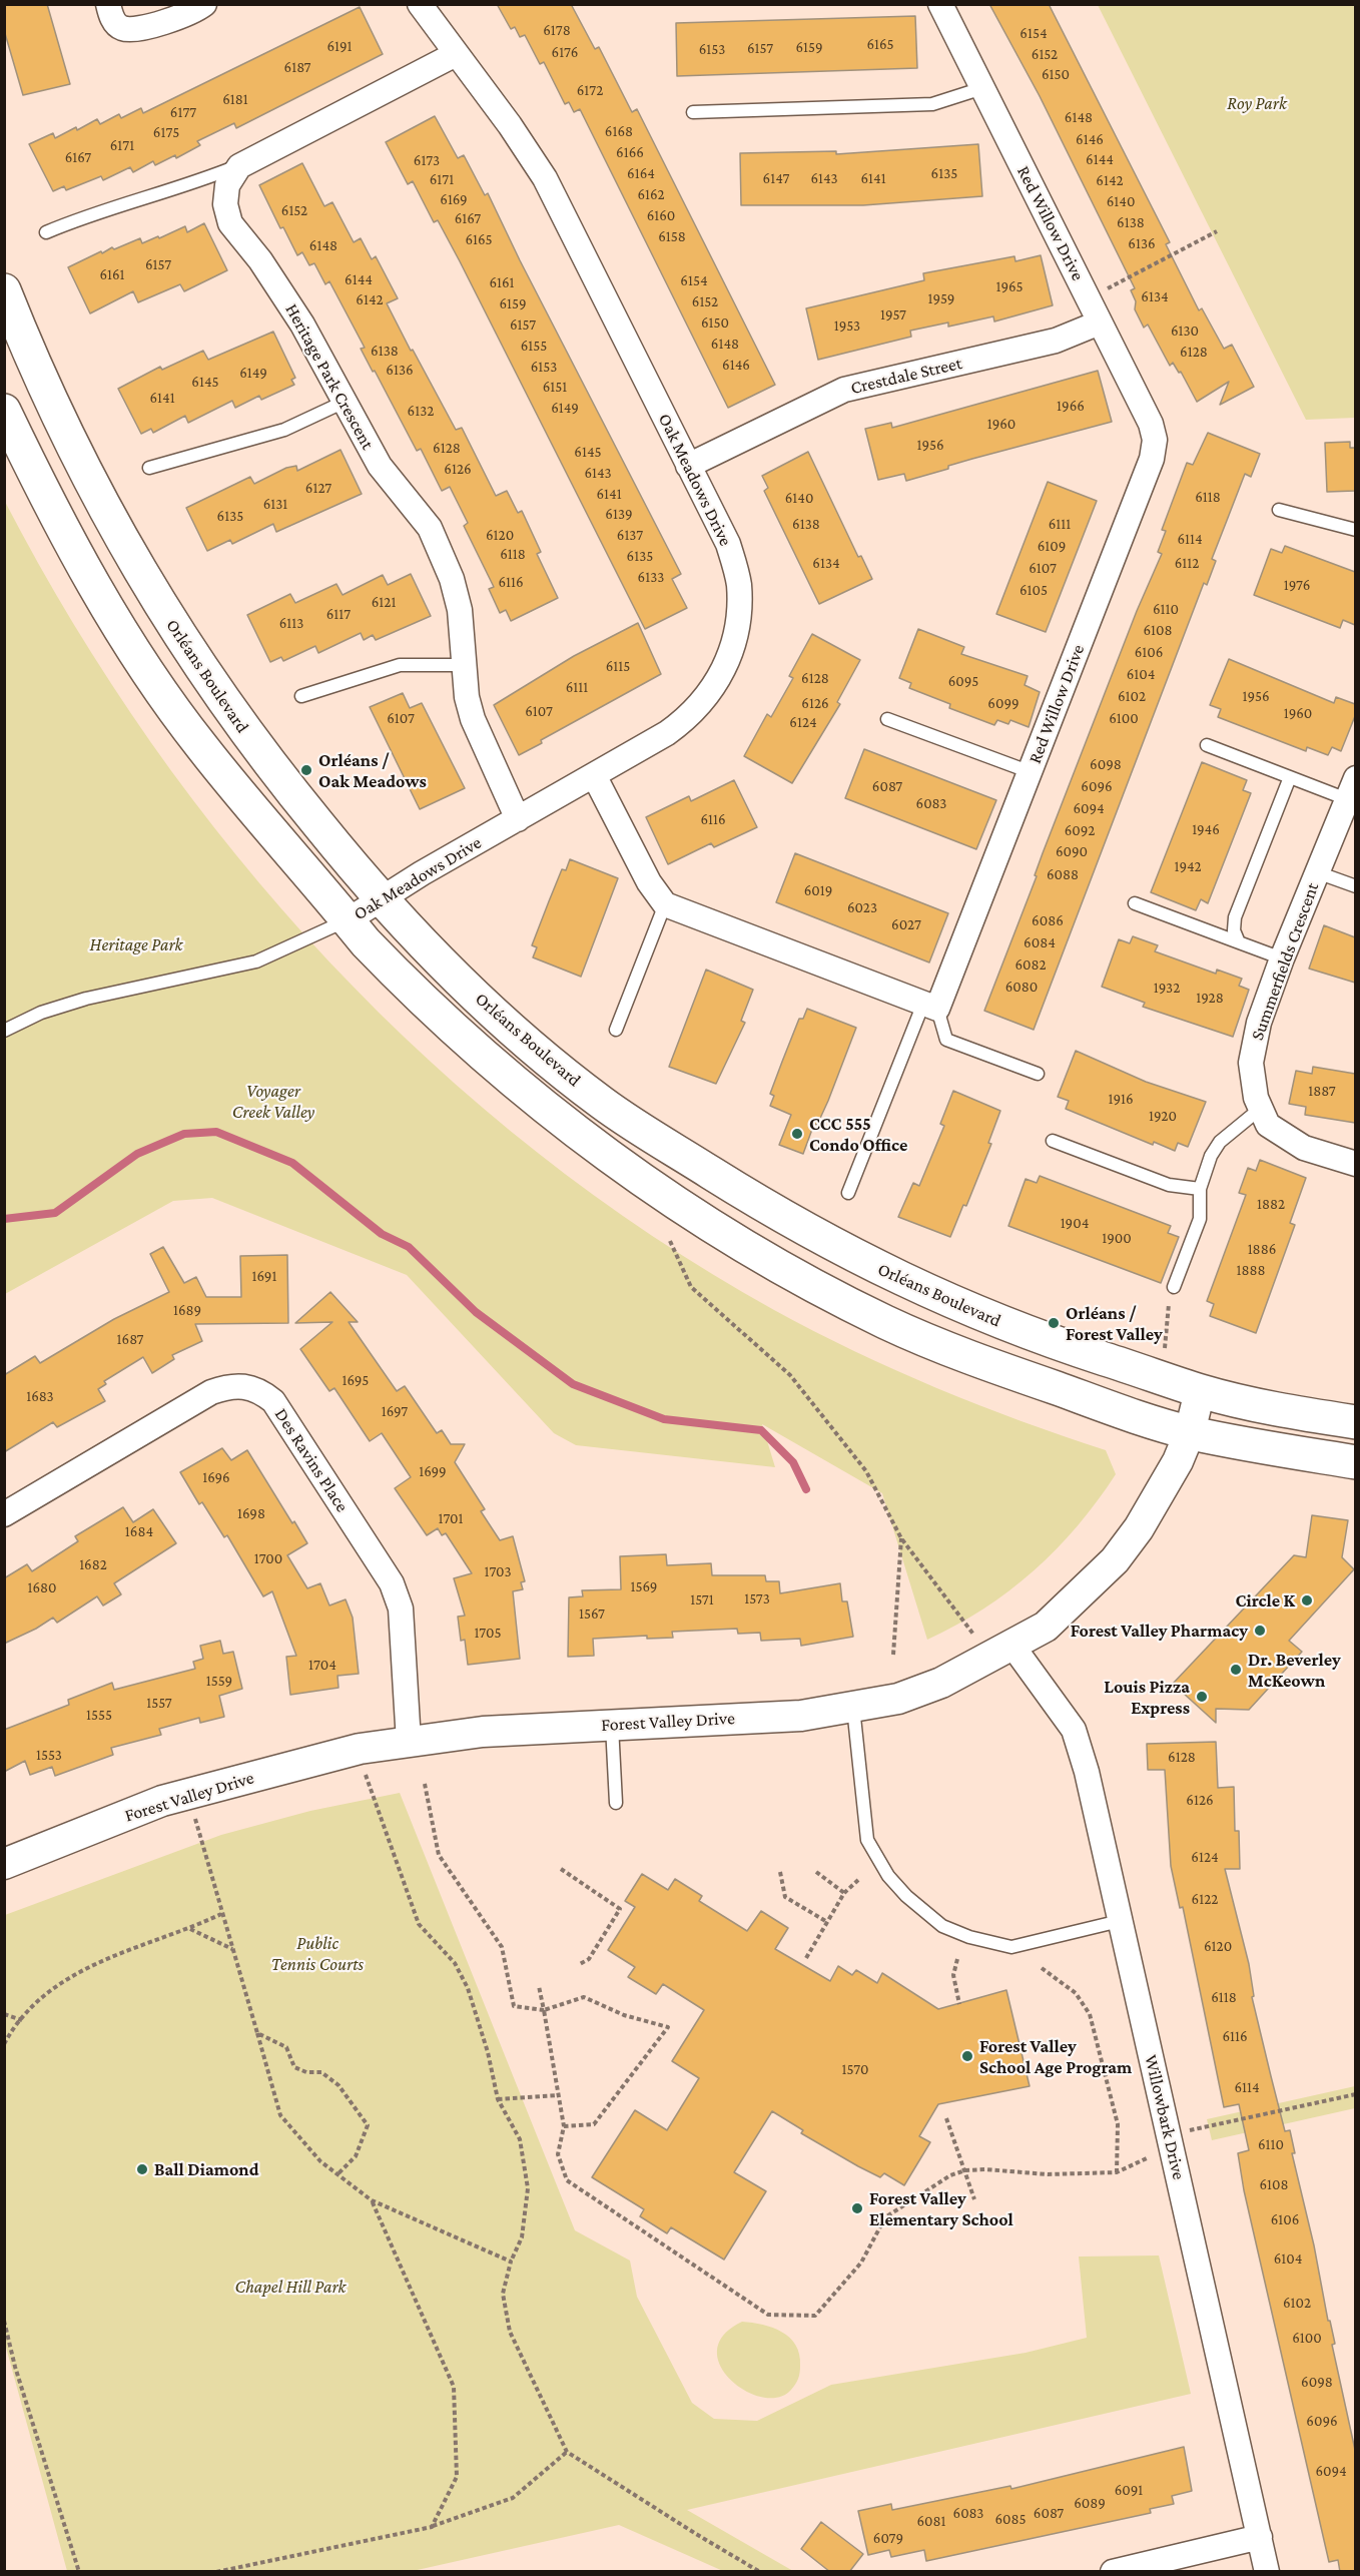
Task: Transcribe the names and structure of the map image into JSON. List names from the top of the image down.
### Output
{
  "streets": {
    "main road": ["Orléans Boulevard"],
    "street": [
      "Red Willow Drive",
      "Crestdale Street",
      "Heritage Park Crescent",
      "Oak Meadows Drive",
      "Summerfields Crescent",
      "Des Ravins Place",
      "Forest Valley Drive",
      "Willowbark Drive"
    ]
  },
  "crossings": [
    ["Red Willow Drive", "Crestdale Street"],
    ["Crestdale Street", "Oak Meadows Drive"],
    ["Heritage Park Crescent", "Oak Meadows Drive"],
    ["Oak Meadows Drive", "Orléans Boulevard"],
    ["Orléans Boulevard", "Forest Valley Drive"],
    ["Des Ravins Place", "Forest Valley Drive"],
    ["Forest Valley Drive", "Willowbark Drive"]
  ],
  "parks": [
    "Roy Park",
    "Heritage Park",
    "Voyager Creek Valley",
    "Public Tennis Courts",
    "Chapel Hill Park"
  ],
  "places": [
    "Orléans / Oak Meadows",
    "CCC 555 Condo Office",
    "Orléans / Forest Valley",
    "Circle K",
    "Forest Valley Pharmacy",
    "Dr. Beverley McKeown",
    "Louis Pizza Express",
    "Forest Valley School Age Program",
    "Ball Diamond",
    "Forest Valley Elementary School"
  ],
  "house_numbers": [
    "6178",
    "6154",
    "6165",
    "6191",
    "6159",
    "6157",
    "6153",
    "6176",
    "6152",
    "6187",
    "6150",
    "6172",
    "6181",
    "6177",
    "6148",
    "6168",
    "6175",
    "6146",
    "6171",
    "6166",
    "6167",
    "6144",
    "6173",
    "6164",
    "6135",
    "6147",
    "6143",
    "6141",
    "6171",
    "6142",
    "6162",
    "6169",
    "6140",
    "6152",
    "6160",
    "6167",
    "6138",
    "6158",
    "6165",
    "6136",
    "6148",
    "6157",
    "6161",
    "6144",
    "6154",
    "6161",
    "1965",
    "6134",
    "1959",
    "6142",
    "6152",
    "6159",
    "1957",
    "6150",
    "6157",
    "1953",
    "6130",
    "6148",
    "6155",
    "6138",
    "6128",
    "6146",
    "6153",
    "6136",
    "6149",
    "6145",
    "6151",
    "6141",
    "1966",
    "6149",
    "6132",
    "1960",
    "1956",
    "6128",
    "6145",
    "6126",
    "6143",
    "6127",
    "6141",
    "6118",
    "6140",
    "6131",
    "6139",
    "6135",
    "6138",
    "6111",
    "6120",
    "6137",
    "6114",
    "6109",
    "6118",
    "6135",
    "6134",
    "6112",
    "6107",
    "6133",
    "6116",
    "1976",
    "6105",
    "6121",
    "6110",
    "6117",
    "6113",
    "6108",
    "6106",
    "6115",
    "6104",
    "6128",
    "6095",
    "6111",
    "6102",
    "1956",
    "6126",
    "6099",
    "6107",
    "1960",
    "6107",
    "6100",
    "6124",
    "6098",
    "6087",
    "6096",
    "6083",
    "6094",
    "6116",
    "1946",
    "6092",
    "6090",
    "1942",
    "6088",
    "6019",
    "6023",
    "6086",
    "6027",
    "6084",
    "6082",
    "6080",
    "1932",
    "1928",
    "1887",
    "1916",
    "1920",
    "1882",
    "1904",
    "1900",
    "1886",
    "1888",
    "1691",
    "1689",
    "1687",
    "1695",
    "1683",
    "1697",
    "1699",
    "1696",
    "1698",
    "1701",
    "1684",
    "1700",
    "1682",
    "1703",
    "1569",
    "1680",
    "1573",
    "1571",
    "1567",
    "1705",
    "1704",
    "1559",
    "1557",
    "1555",
    "1553",
    "6128",
    "6126",
    "6124",
    "6122",
    "6120",
    "6118",
    "6116",
    "1570",
    "6114",
    "6110",
    "6108",
    "6106",
    "6104",
    "6102",
    "6100",
    "6098",
    "6096",
    "6094",
    "6091",
    "6089",
    "6083",
    "6087",
    "6085",
    "6081",
    "6079"
  ]
}
